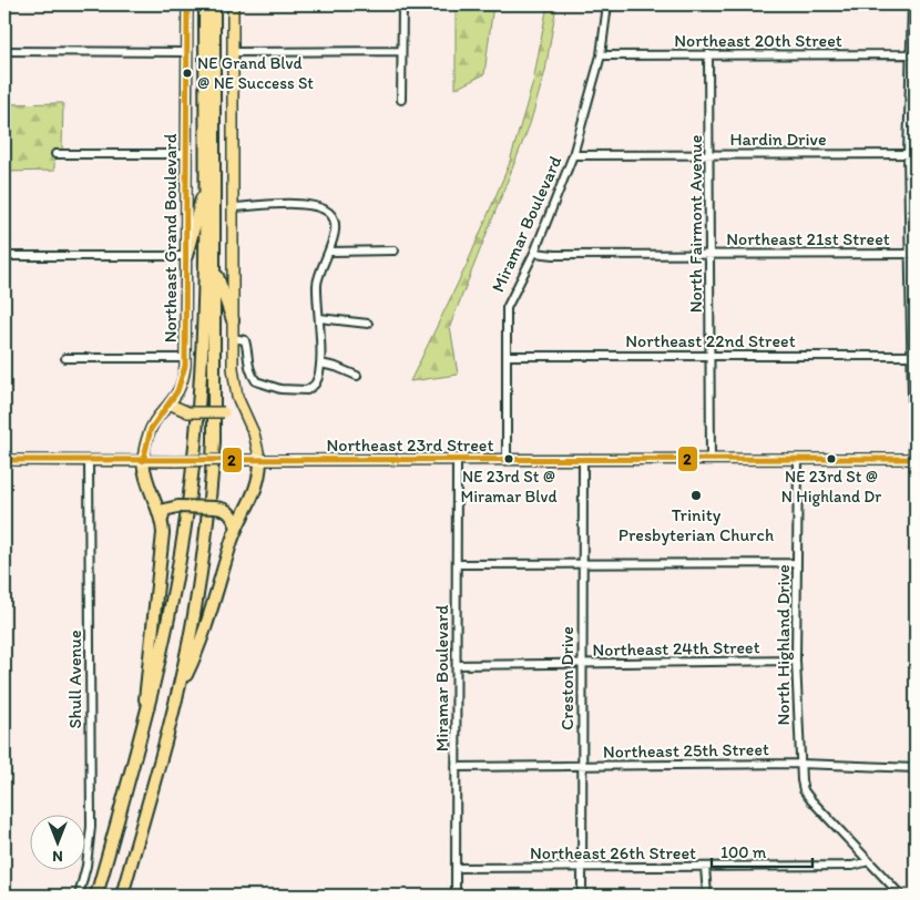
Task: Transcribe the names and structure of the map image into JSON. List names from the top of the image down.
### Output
{
  "streets": {
    "main road": ["Northeast Grand Boulevard", "Northeast 23rd Street"],
    "street": [
      "Northeast 20th Street",
      "Hardin Drive",
      "Miramar Boulevard",
      "North Fairmont Avenue",
      "Northeast 21st Street",
      "Northeast 22nd Street",
      "North Highland Drive",
      "Northeast 24th Street",
      "Creston Drive",
      "Shull Avenue",
      "Northeast 25th Street",
      "Northeast 26th Street"
    ]
  },
  "crossings": [
    ["Northeast 20th Street", "Miramar Boulevard"],
    ["Northeast 20th Street", "North Fairmont Avenue"],
    ["Hardin Drive", "Miramar Boulevard"],
    ["Hardin Drive", "North Fairmont Avenue"],
    ["Miramar Boulevard", "Northeast 21st Street"],
    ["Miramar Boulevard", "Northeast 22nd Street"],
    ["Miramar Boulevard", "Northeast 23rd Street"],
    ["Miramar Boulevard", "Northeast 24th Street"],
    ["Miramar Boulevard", "Northeast 25th Street"],
    ["Miramar Boulevard", "Northeast 26th Street"],
    ["North Fairmont Avenue", "Northeast 21st Street"],
    ["North Fairmont Avenue", "Northeast 22nd Street"],
    ["North Fairmont Avenue", "Northeast 23rd Street"],
    ["Northeast Grand Boulevard", "Northeast 23rd Street"],
    ["Northeast 23rd Street", "North Highland Drive"],
    ["Northeast 23rd Street", "Creston Drive"],
    ["Northeast 23rd Street", "Shull Avenue"],
    ["North Highland Drive", "Northeast 24th Street"],
    ["North Highland Drive", "Northeast 25th Street"],
    ["North Highland Drive", "Northeast 26th Street"],
    ["Northeast 24th Street", "Creston Drive"],
    ["Creston Drive", "Northeast 25th Street"],
    ["Creston Drive", "Northeast 26th Street"]
  ],
  "places": [
    "NE Grand Blvd @ NE Success St",
    "NE 23rd St @ Miramar Blvd",
    "NE 23rd St @ N Highland Dr",
    "Trinity Presbyterian Church"
  ],
  "lines": ["transit line 2"],
  "scale_bar": "100 m",
  "north": "bottom"
}
